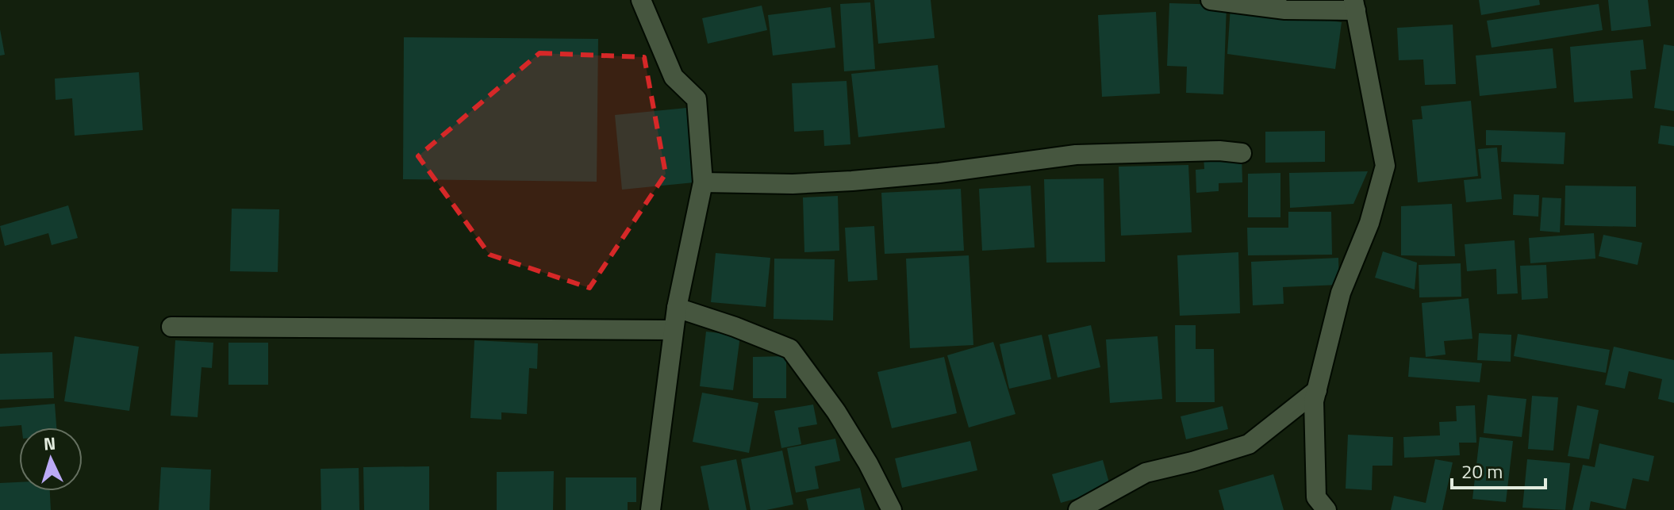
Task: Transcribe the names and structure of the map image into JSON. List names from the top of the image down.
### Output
{
  "scale_bar": "20 m",
  "north": "top"
}
